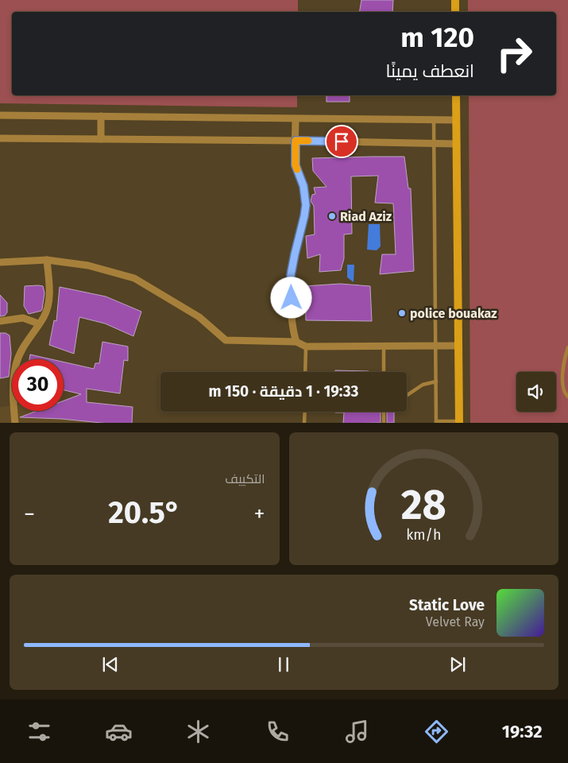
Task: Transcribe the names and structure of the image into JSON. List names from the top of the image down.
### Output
{
  "places": ["Riad Aziz", "police bouakaz"],
  "page": {
    "turn": ["120 m", "انعطف يمينًا"],
    "limit": "30",
    "trip": "19:33 · 1 دقيقة · 150 m",
    "tile": "التكييف",
    "heat": ["−", "20.5°", "+"],
    "song": ["Static Love", "Velvet Ray"],
    "tabs": "19:32",
    "gauge": ["28", "km/h"]
  }
}
